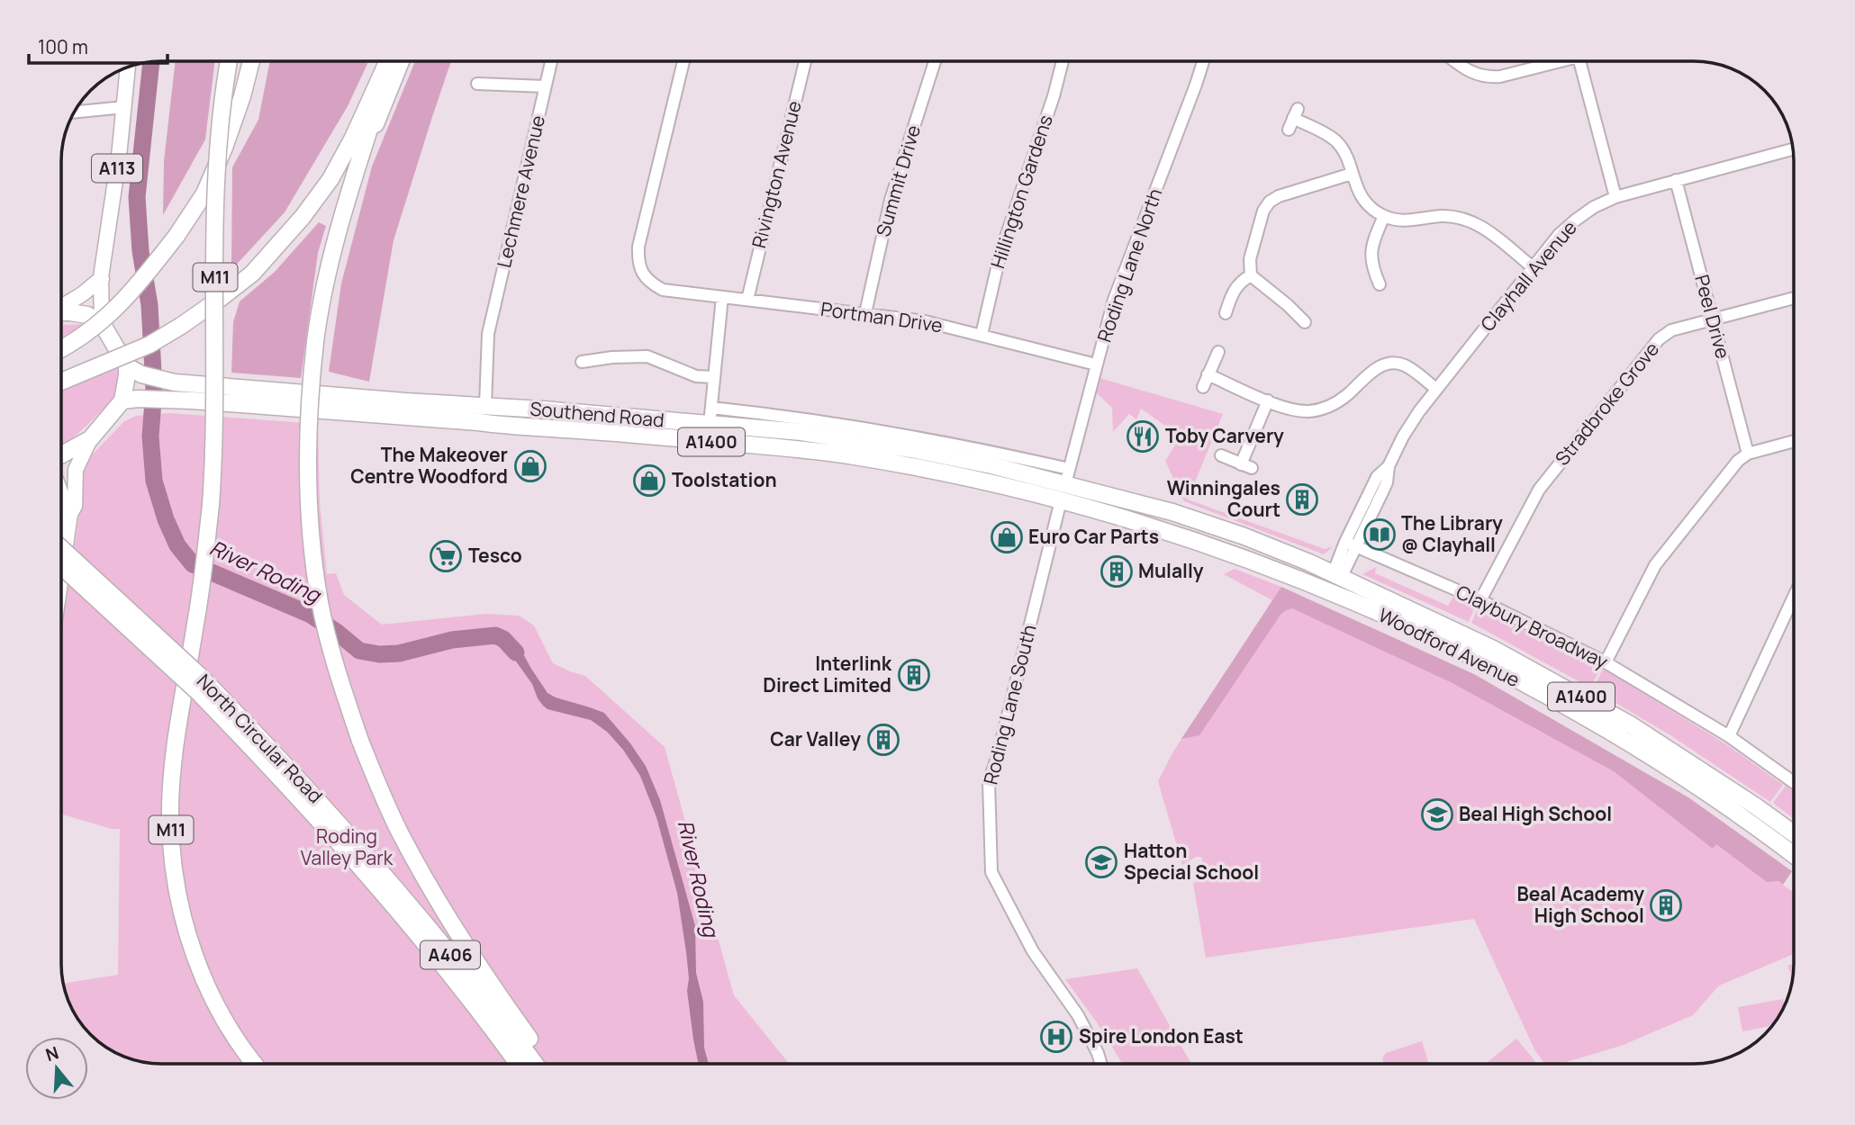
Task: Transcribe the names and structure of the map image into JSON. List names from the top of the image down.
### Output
{
  "streets": {
    "highway": [
      "M11",
      "Southend Road",
      "A1400",
      "Woodford Avenue",
      "North Circular Road",
      "A406"
    ],
    "main road": ["A113"],
    "street": [
      "Rivington Avenue",
      "Summit Drive",
      "Lechmere Avenue",
      "Hillington Gardens",
      "Roding Lane North",
      "Clayhall Avenue",
      "Peel Drive",
      "Portman Drive",
      "Stradbroke Grove",
      "Claybury Broadway",
      "Roding Lane South"
    ]
  },
  "crossings": [
    ["Rivington Avenue", "Portman Drive"],
    ["Summit Drive", "Portman Drive"],
    ["Lechmere Avenue", "Southend Road"],
    ["Hillington Gardens", "Portman Drive"],
    ["Roding Lane North", "Portman Drive"],
    ["Roding Lane North", "Southend Road"],
    ["Roding Lane North", "Woodford Avenue"],
    ["Clayhall Avenue", "Peel Drive"],
    ["Clayhall Avenue", "Claybury Broadway"],
    ["Clayhall Avenue", "Woodford Avenue"],
    ["Peel Drive", "Stradbroke Grove"],
    ["Stradbroke Grove", "Claybury Broadway"],
    ["Southend Road", "Woodford Avenue"],
    ["Southend Road", "Roding Lane South"],
    ["Woodford Avenue", "Roding Lane South"]
  ],
  "water": ["River Roding"],
  "parks": ["Roding Valley Park"],
  "places": {
    "restaurant": ["Toby Carvery"],
    "shop": ["The Makeover Centre Woodford", "Toolstation", "Euro Car Parts"],
    "building": [
      "Winningales Court",
      "Mulally",
      "Interlink Direct Limited",
      "Car Valley",
      "Beal Academy High School"
    ],
    "library": ["The Library @ Clayhall"],
    "supermarket": ["Tesco"],
    "school or university": ["Beal High School", "Hatton Special School"],
    "hospital": ["Spire London East"]
  },
  "scale_bar": "100 m",
  "north": "top"
}
